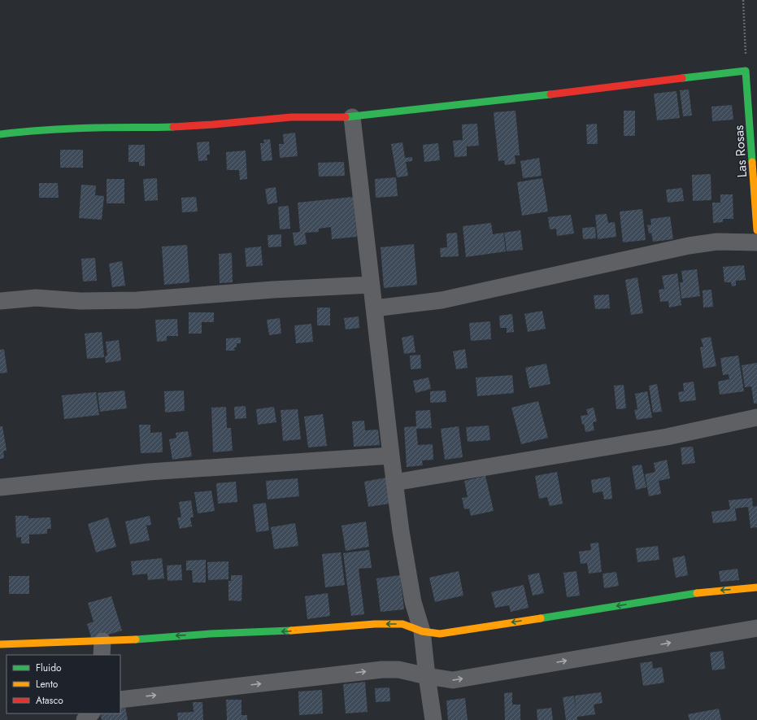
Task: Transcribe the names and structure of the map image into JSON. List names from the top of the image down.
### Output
{
  "streets": {
    "street": ["Las Rosas"]
  },
  "legend": ["Fluido", "Lento", "Atasco"]
}
